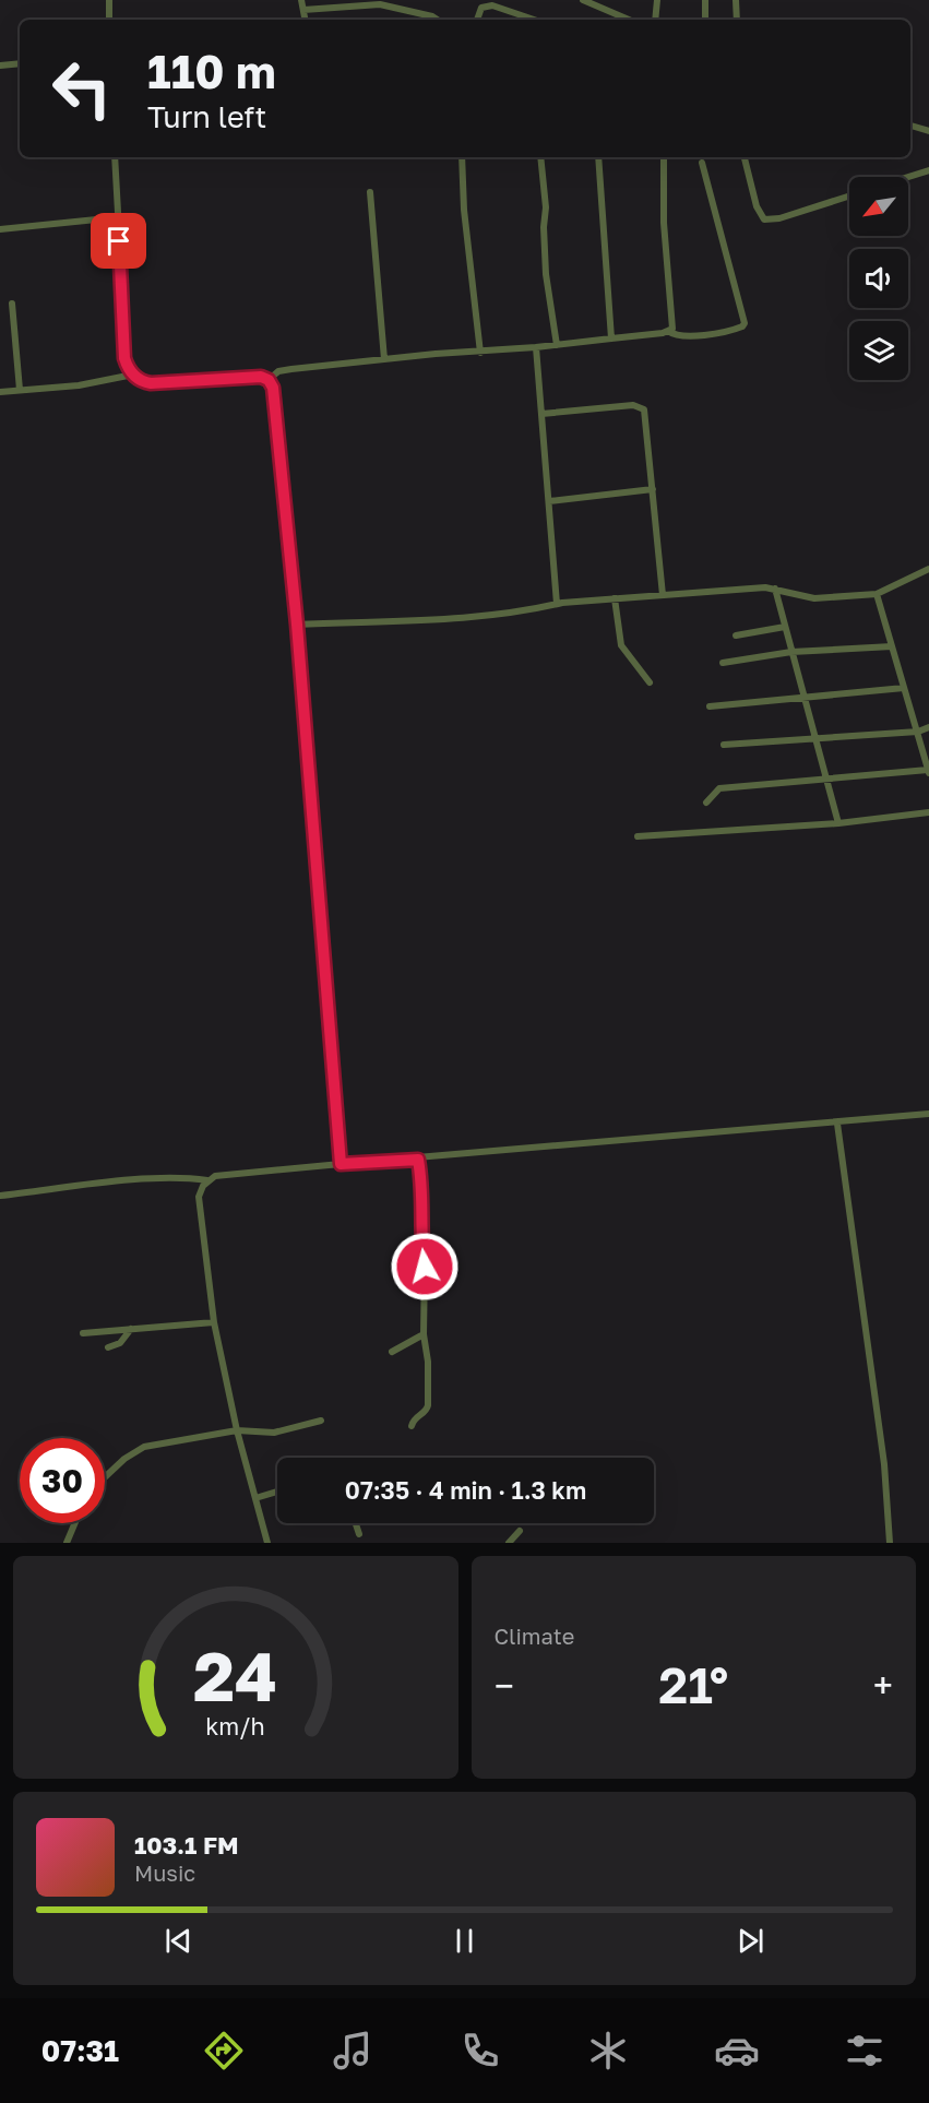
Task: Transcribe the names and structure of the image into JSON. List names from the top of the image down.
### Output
{
  "north": "bottom left",
  "page": {
    "turn": ["110 m", "Turn left"],
    "limit": "30",
    "trip": "07:35 · 4 min · 1.3 km",
    "tile": "Climate",
    "heat": ["−", "21°", "+"],
    "song": ["103.1 FM", "Music"],
    "tabs": "07:31",
    "gauge": ["24", "km/h"]
  }
}
